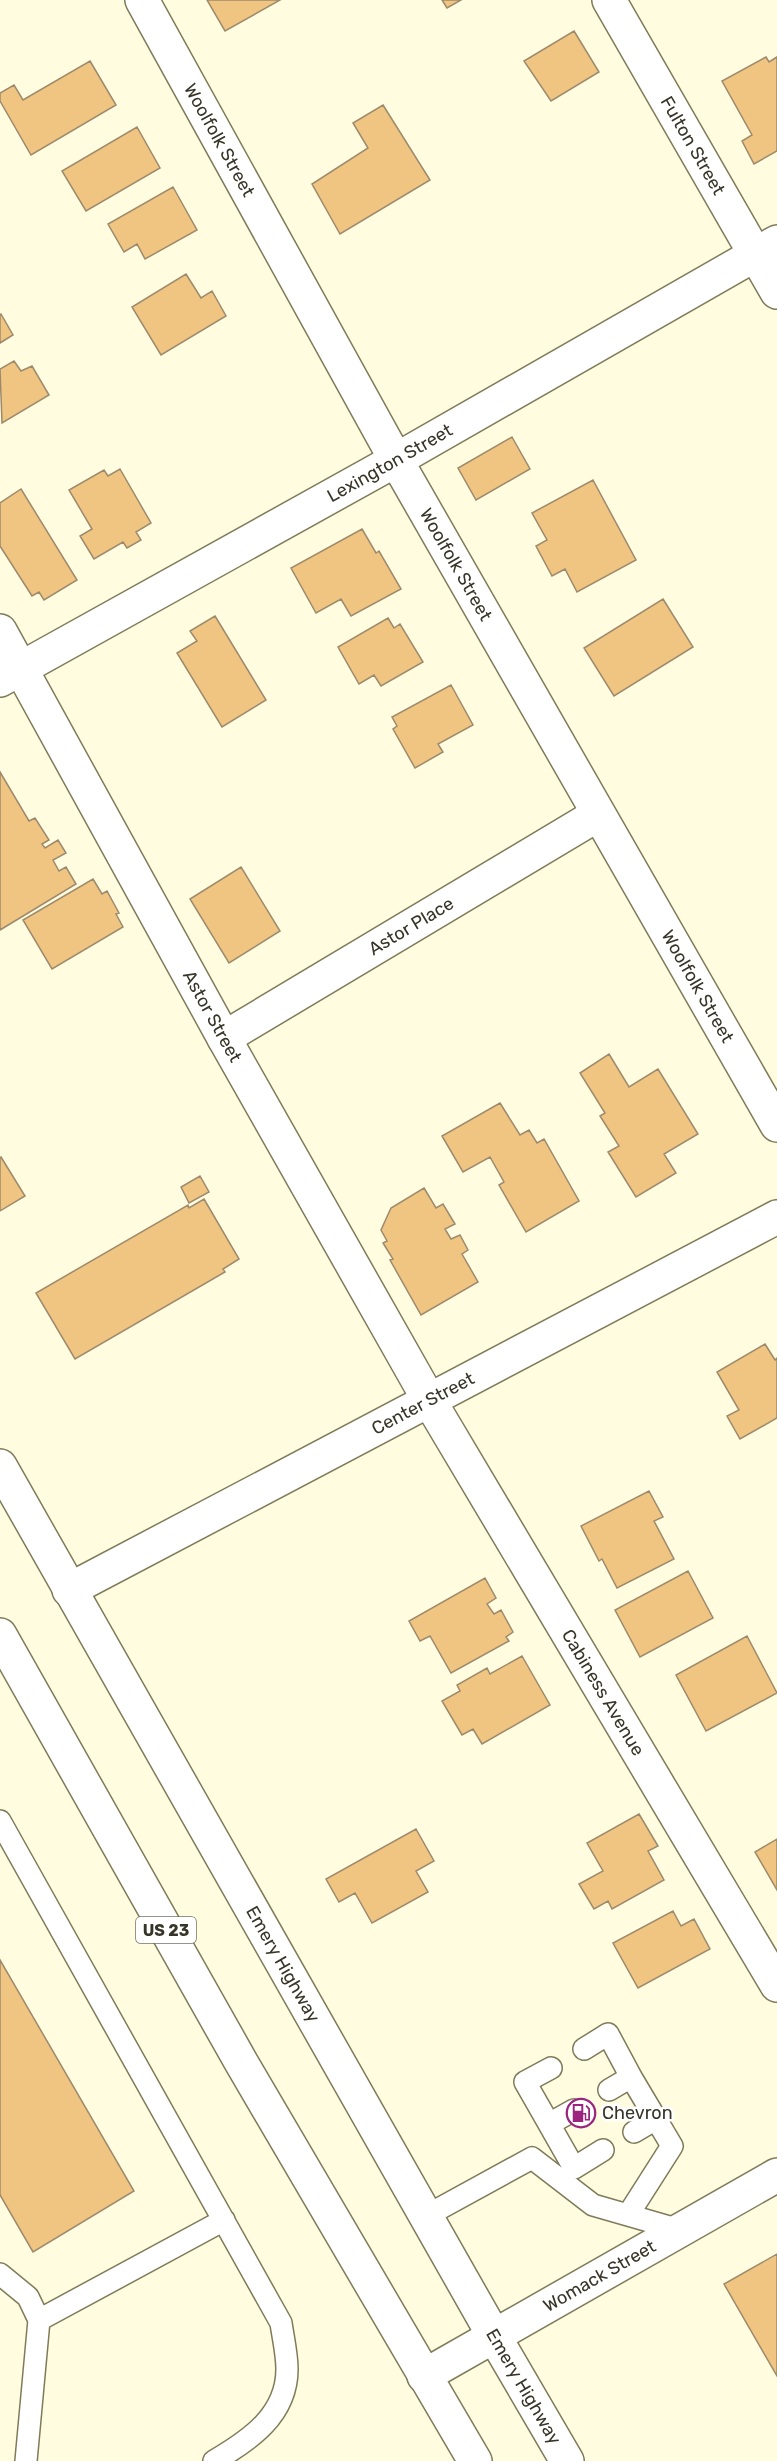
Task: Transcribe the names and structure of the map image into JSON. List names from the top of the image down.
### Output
{
  "streets": {
    "main road": [
      "Woolfolk Street",
      "Fulton Street",
      "Lexington Street",
      "Astor Place",
      "Astor Street",
      "Center Street",
      "Cabiness Avenue",
      "US 23",
      "Emery Highway",
      "Womack Street"
    ]
  },
  "crossings": [
    ["Woolfolk Street", "Lexington Street"],
    ["Woolfolk Street", "Astor Place"],
    ["Fulton Street", "Lexington Street"],
    ["Lexington Street", "Astor Street"],
    ["Astor Place", "Astor Street"],
    ["Astor Street", "Center Street"],
    ["Astor Street", "Cabiness Avenue"],
    ["Center Street", "Cabiness Avenue"],
    ["Center Street", "Emery Highway"],
    ["US 23", "Womack Street"],
    ["Emery Highway", "Womack Street"]
  ],
  "places": {
    "fuel station": ["Chevron"]
  }
}
